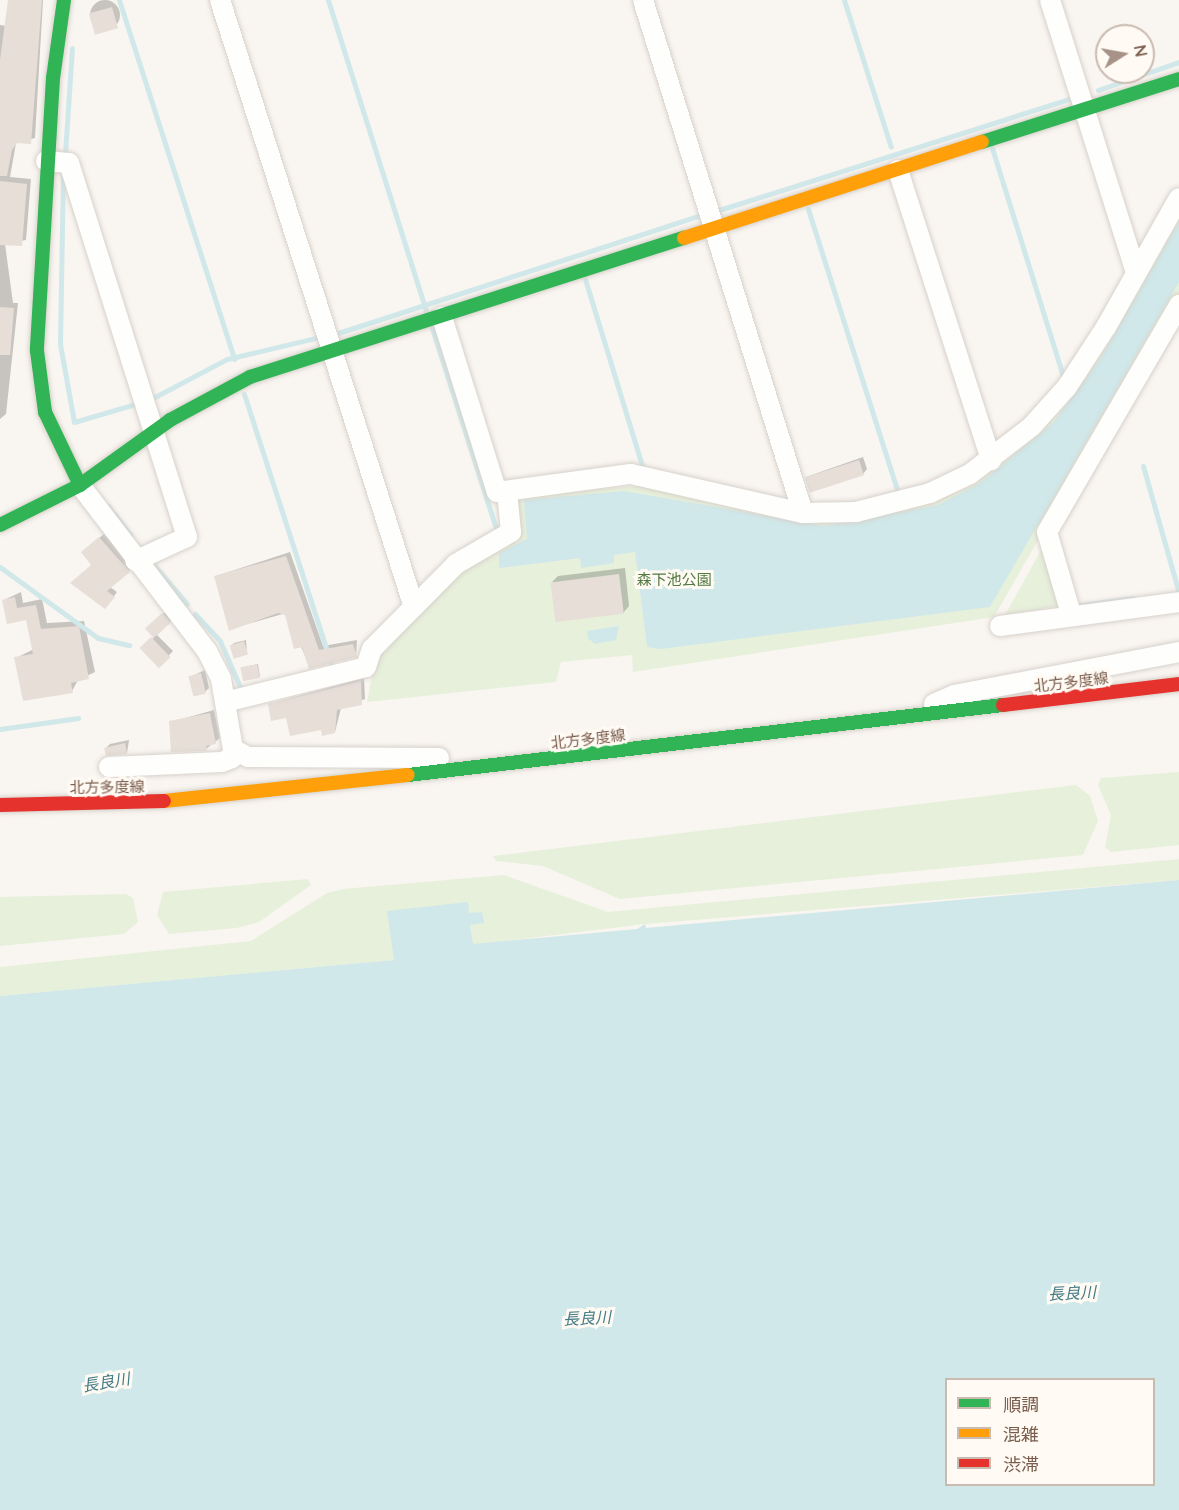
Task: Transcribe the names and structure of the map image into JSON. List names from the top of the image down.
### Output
{
  "streets": {
    "street": ["北方多度線"]
  },
  "water": ["長良川"],
  "parks": ["森下池公園"],
  "legend": ["順調", "混雑", "渋滞"],
  "north": "right"
}
